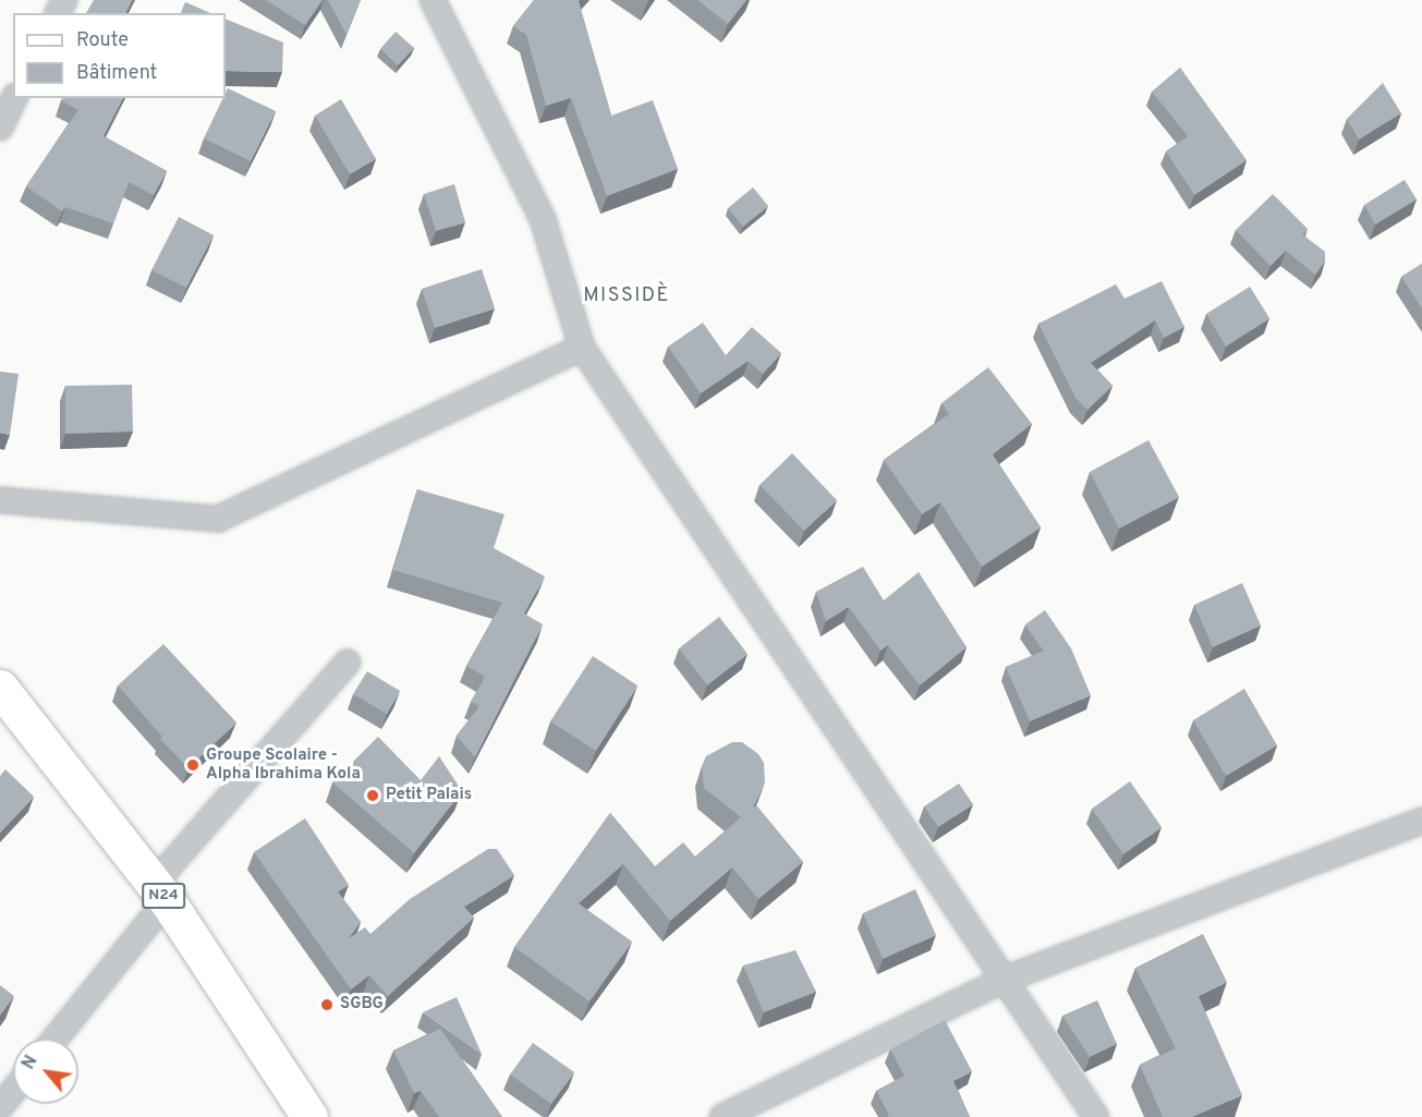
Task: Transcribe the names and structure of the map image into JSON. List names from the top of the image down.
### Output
{
  "streets": {
    "main road": ["N24"]
  },
  "districts": ["MISSIDÈ"],
  "places": ["Groupe Scolaire - Alpha Ibrahima Kola", "Petit Palais", "SGBG"],
  "legend": ["Route", "Bâtiment"],
  "north": "top left"
}
